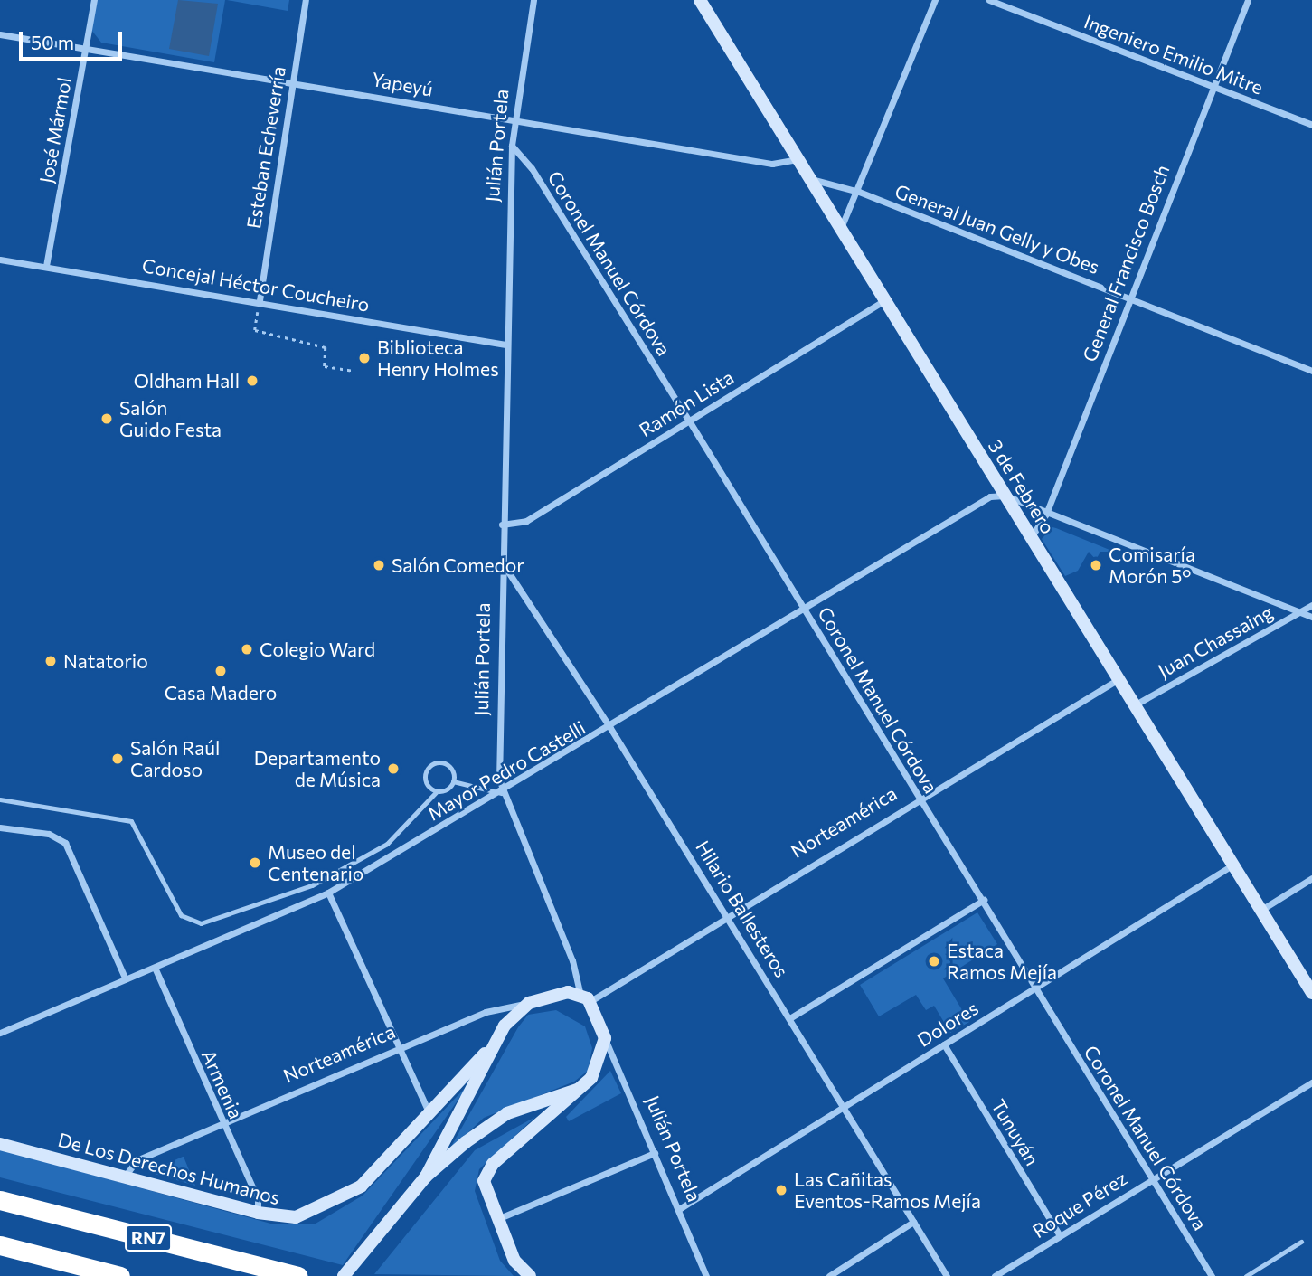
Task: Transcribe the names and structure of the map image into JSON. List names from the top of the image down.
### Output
{
  "streets": {
    "highway": ["RN7"],
    "street": [
      "Ingeniero Emilio Mitre",
      "Yapeyú",
      "José Mármol",
      "Julián Portela",
      "Esteban Echeverría",
      "General Juan Gelly y Obes",
      "Coronel Manuel Córdova",
      "General Francisco Bosch",
      "Concejal Héctor Coucheiro",
      "Ramón Lista",
      "3 de Febrero",
      "Juan Chassaing",
      "Mayor Pedro Castelli",
      "Norteamérica",
      "Hilario Ballesteros",
      "Dolores",
      "Armenia",
      "Tunuyán",
      "De Los Derechos Humanos",
      "Roque Pérez"
    ]
  },
  "crossings": [
    ["Ingeniero Emilio Mitre", "General Francisco Bosch"],
    ["Yapeyú", "José Mármol"],
    ["Yapeyú", "Julián Portela"],
    ["Yapeyú", "Esteban Echeverría"],
    ["Yapeyú", "3 de Febrero"],
    ["José Mármol", "Concejal Héctor Coucheiro"],
    ["Julián Portela", "Coronel Manuel Córdova"],
    ["Julián Portela", "Concejal Héctor Coucheiro"],
    ["Julián Portela", "Ramón Lista"],
    ["Julián Portela", "Mayor Pedro Castelli"],
    ["Julián Portela", "Norteamérica"],
    ["Julián Portela", "Hilario Ballesteros"],
    ["Julián Portela", "Dolores"],
    ["Esteban Echeverría", "Concejal Héctor Coucheiro"],
    ["General Juan Gelly y Obes", "General Francisco Bosch"],
    ["General Juan Gelly y Obes", "3 de Febrero"],
    ["Coronel Manuel Córdova", "Ramón Lista"],
    ["Coronel Manuel Córdova", "Mayor Pedro Castelli"],
    ["Coronel Manuel Córdova", "Norteamérica"],
    ["Coronel Manuel Córdova", "Dolores"],
    ["Coronel Manuel Córdova", "Roque Pérez"],
    ["General Francisco Bosch", "3 de Febrero"],
    ["Ramón Lista", "3 de Febrero"],
    ["3 de Febrero", "Juan Chassaing"],
    ["3 de Febrero", "Mayor Pedro Castelli"],
    ["3 de Febrero", "Norteamérica"],
    ["3 de Febrero", "Dolores"],
    ["Mayor Pedro Castelli", "Hilario Ballesteros"],
    ["Mayor Pedro Castelli", "Armenia"],
    ["Norteamérica", "Hilario Ballesteros"],
    ["Norteamérica", "Armenia"],
    ["Norteamérica", "De Los Derechos Humanos"],
    ["Hilario Ballesteros", "Dolores"],
    ["Dolores", "Tunuyán"],
    ["Armenia", "De Los Derechos Humanos"],
    ["Tunuyán", "Roque Pérez"]
  ],
  "places": [
    "Biblioteca Henry Holmes",
    "Oldham Hall",
    "Salón Guido Festa",
    "Salón Comedor",
    "Comisaría Morón 5°",
    "Colegio Ward",
    "Natatorio",
    "Casa Madero",
    "Salón Raúl Cardoso",
    "Departamento de Música",
    "Museo del Centenario",
    "Estaca Ramos Mejía",
    "Las Cañitas Eventos-Ramos Mejía"
  ],
  "scale_bar": "50 m"
}
